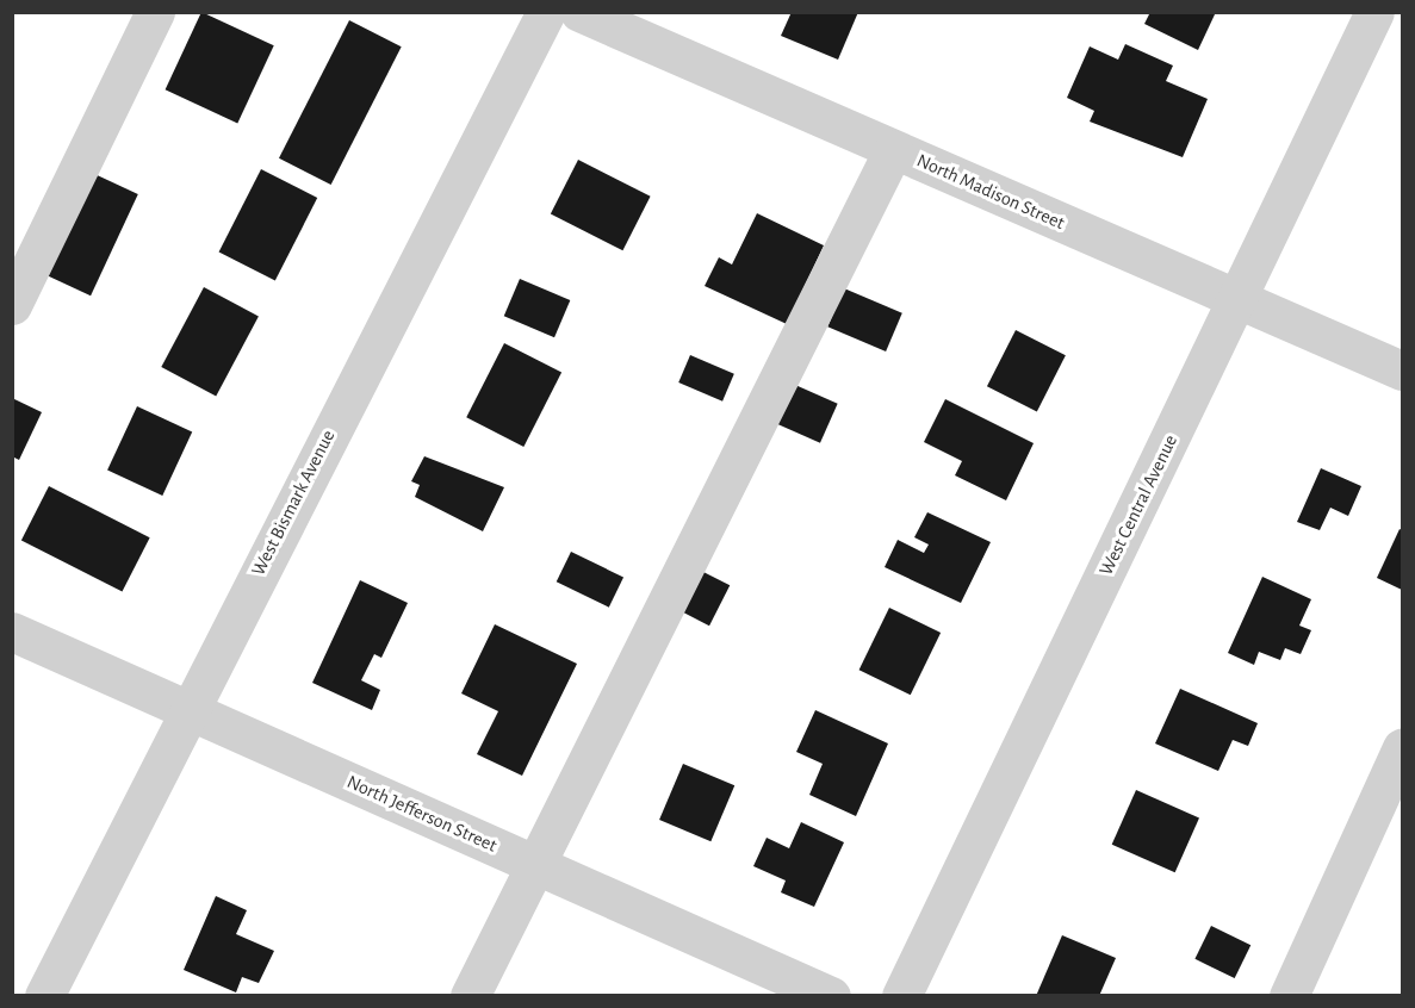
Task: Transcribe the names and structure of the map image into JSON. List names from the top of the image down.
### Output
{
  "streets": {
    "street": [
      "North Madison Street",
      "West Bismark Avenue",
      "West Central Avenue",
      "North Jefferson Street"
    ]
  },
  "crossings": [
    ["North Madison Street", "West Central Avenue"],
    ["West Bismark Avenue", "North Jefferson Street"]
  ]
}
